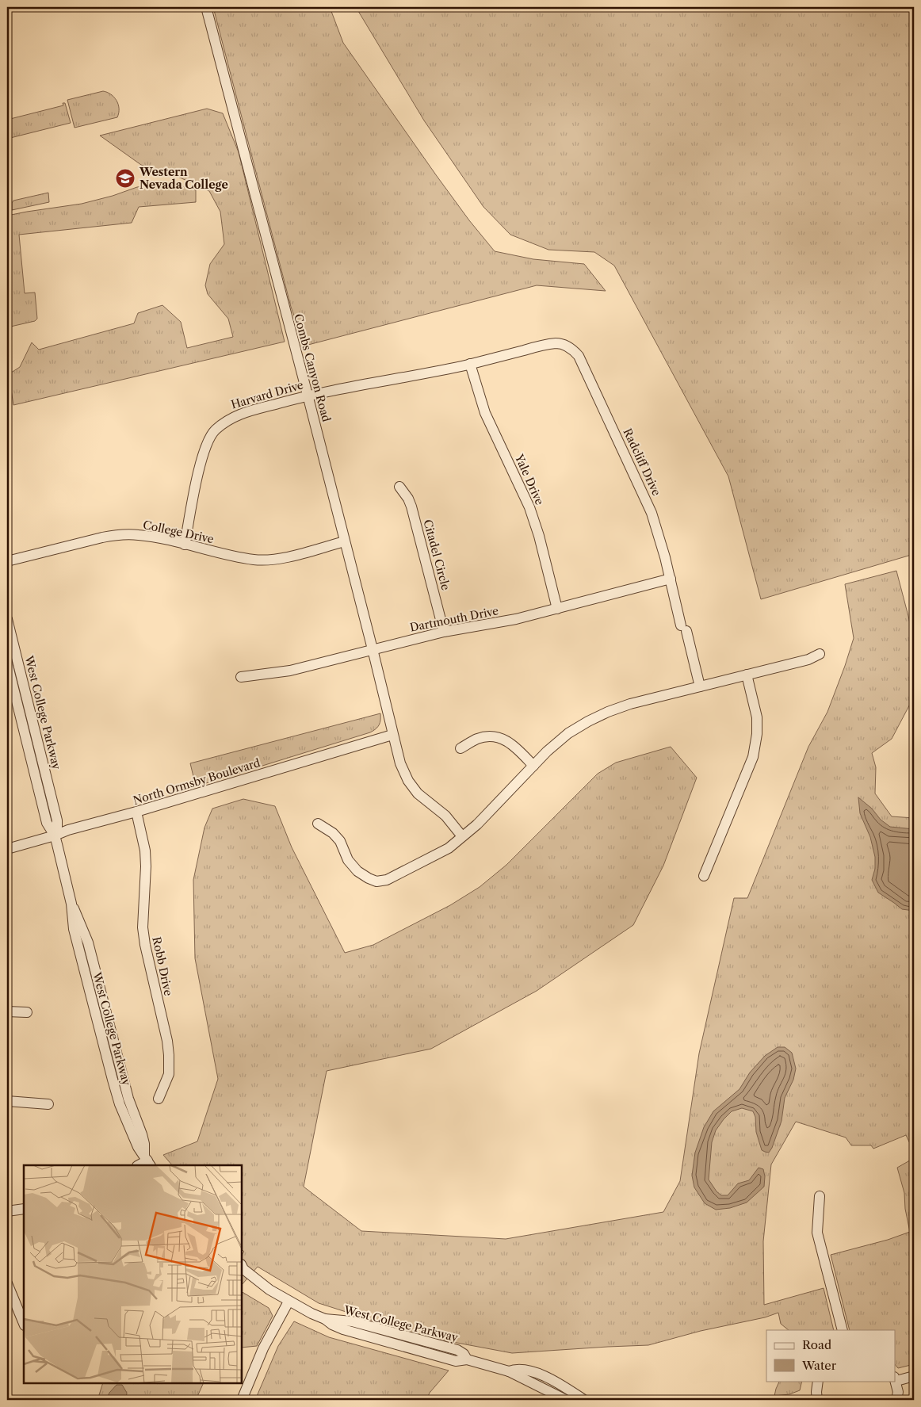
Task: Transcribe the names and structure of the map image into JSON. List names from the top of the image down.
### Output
{
  "streets": {
    "street": [
      "Combs Canyon Road",
      "Harvard Drive",
      "Radcliff Drive",
      "Yale Drive",
      "College Drive",
      "Citadel Circle",
      "Dartmouth Drive",
      "West College Parkway",
      "North Ormsby Boulevard",
      "Robb Drive"
    ]
  },
  "crossings": [
    ["Combs Canyon Road", "Harvard Drive"],
    ["Combs Canyon Road", "College Drive"],
    ["Combs Canyon Road", "Dartmouth Drive"],
    ["Combs Canyon Road", "North Ormsby Boulevard"],
    ["Harvard Drive", "Radcliff Drive"],
    ["Harvard Drive", "Yale Drive"],
    ["Harvard Drive", "College Drive"],
    ["Radcliff Drive", "Dartmouth Drive"],
    ["Yale Drive", "Dartmouth Drive"],
    ["Citadel Circle", "Dartmouth Drive"],
    ["West College Parkway", "North Ormsby Boulevard"],
    ["North Ormsby Boulevard", "Robb Drive"]
  ],
  "places": {
    "school or university": ["Western Nevada College"]
  },
  "legend": ["Road", "Water"]
}
